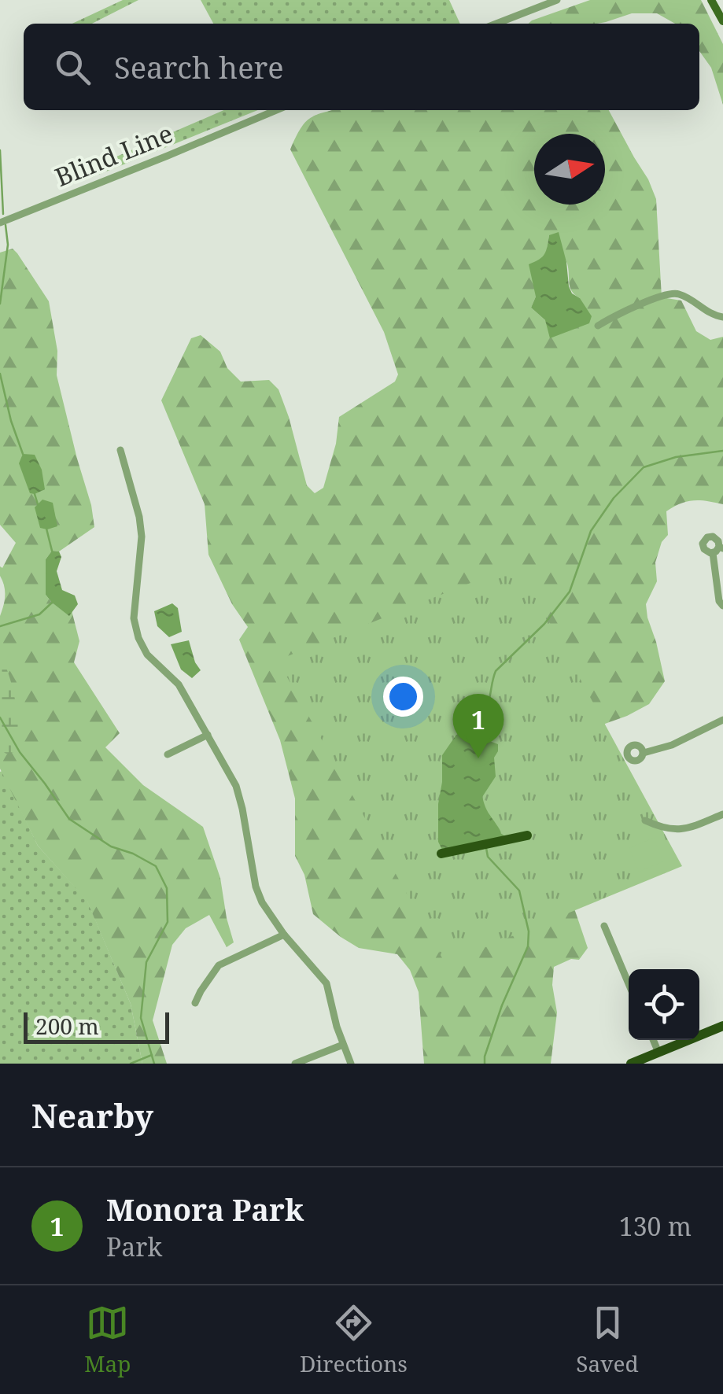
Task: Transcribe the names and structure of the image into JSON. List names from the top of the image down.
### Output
{
  "streets": {
    "street": ["Blind Line"]
  },
  "scale_bar": "200 m",
  "north": "right",
  "page": {
    "search": "Search here",
    "pins": "1",
    "scale": "200 m",
    "heading": "Nearby",
    "list": [
      {
        "mark": "1",
        "name": "Monora Park",
        "note": "Park",
        "value": "130 m"
      }
    ],
    "nav": ["Map", "Directions", "Saved"]
  }
}
